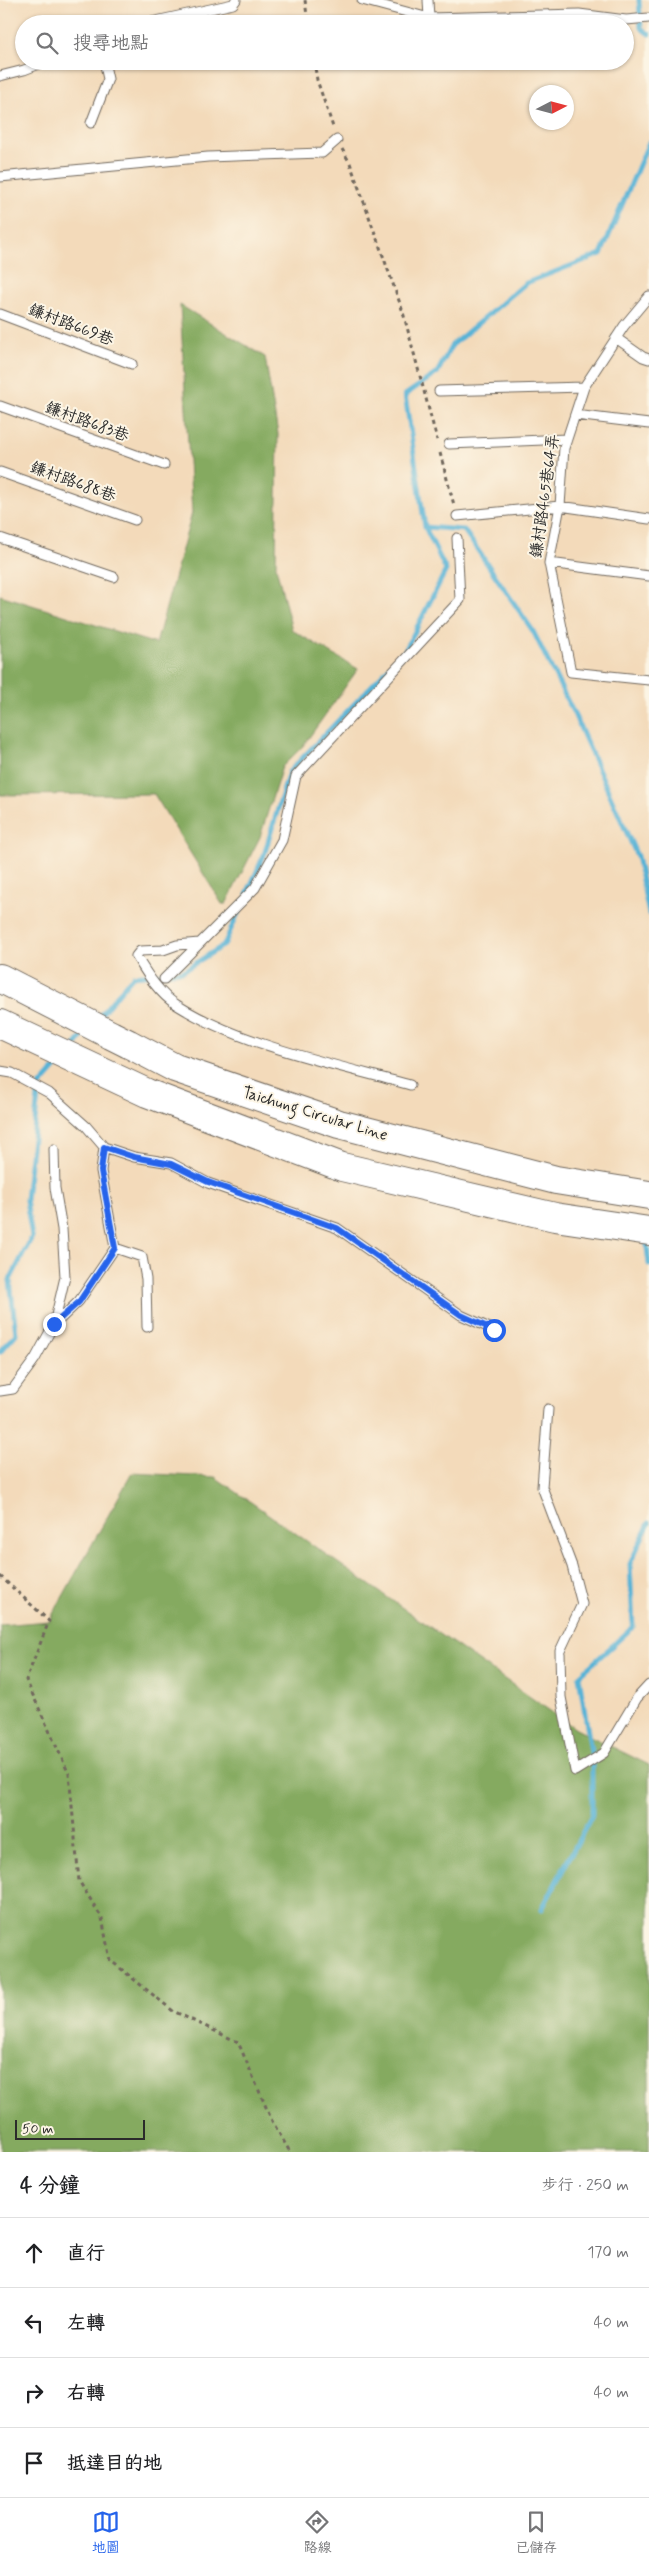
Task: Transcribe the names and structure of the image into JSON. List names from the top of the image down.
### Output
{
  "streets": {
    "highway": ["Taichung Circular Line"],
    "lane": [
      "鎌村路669巷",
      "鎌村路683巷",
      "鎌村路688巷",
      "鎌村路465巷64弄"
    ]
  },
  "scale_bar": "50 m",
  "north": "right",
  "page": {
    "search": "搜尋地點",
    "scale": "50 m",
    "heading": ["4 分鐘", "步行 · 250 m"],
    "list": [
      ["直行", "170 m"],
      ["左轉", "40 m"],
      ["右轉", "40 m"],
      "抵達目的地"
    ],
    "nav": ["地圖", "路線", "已儲存"]
  }
}
